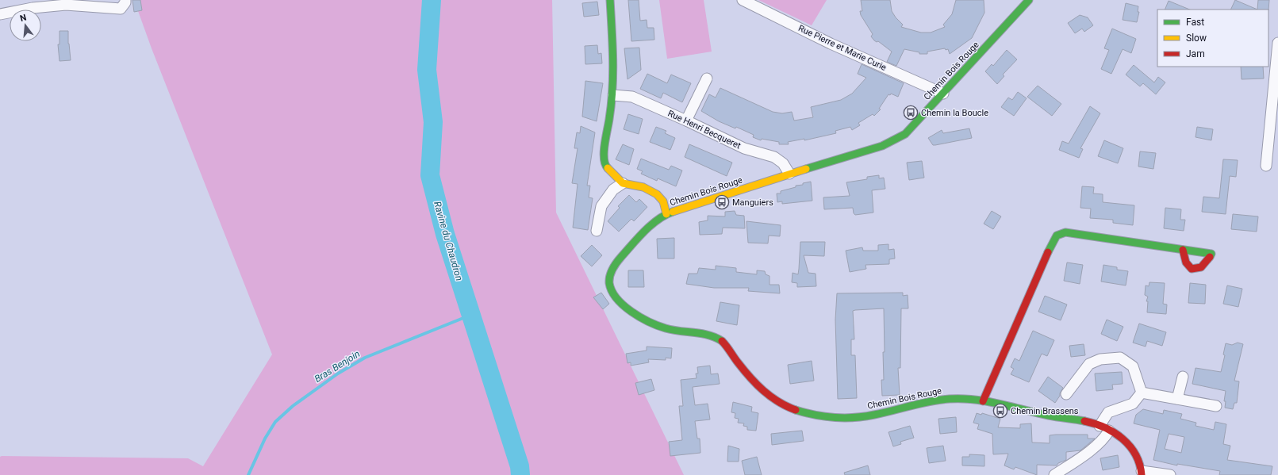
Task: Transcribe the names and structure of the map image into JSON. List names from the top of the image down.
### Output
{
  "streets": {
    "street": ["Rue Pierre et Marie Curie", "Chemin Bois Rouge", "Rue Henri Becqueret"]
  },
  "crossings": [
    ["Rue Pierre et Marie Curie", "Chemin Bois Rouge"],
    ["Chemin Bois Rouge", "Rue Henri Becqueret"]
  ],
  "water": ["Ravine du Chaudron", "Bras Benjoin"],
  "places": {
    "bus stop": ["Chemin la Boucle", "Manguiers", "Chemin Brassens"]
  },
  "legend": ["Fast", "Slow", "Jam"],
  "north": "top"
}
